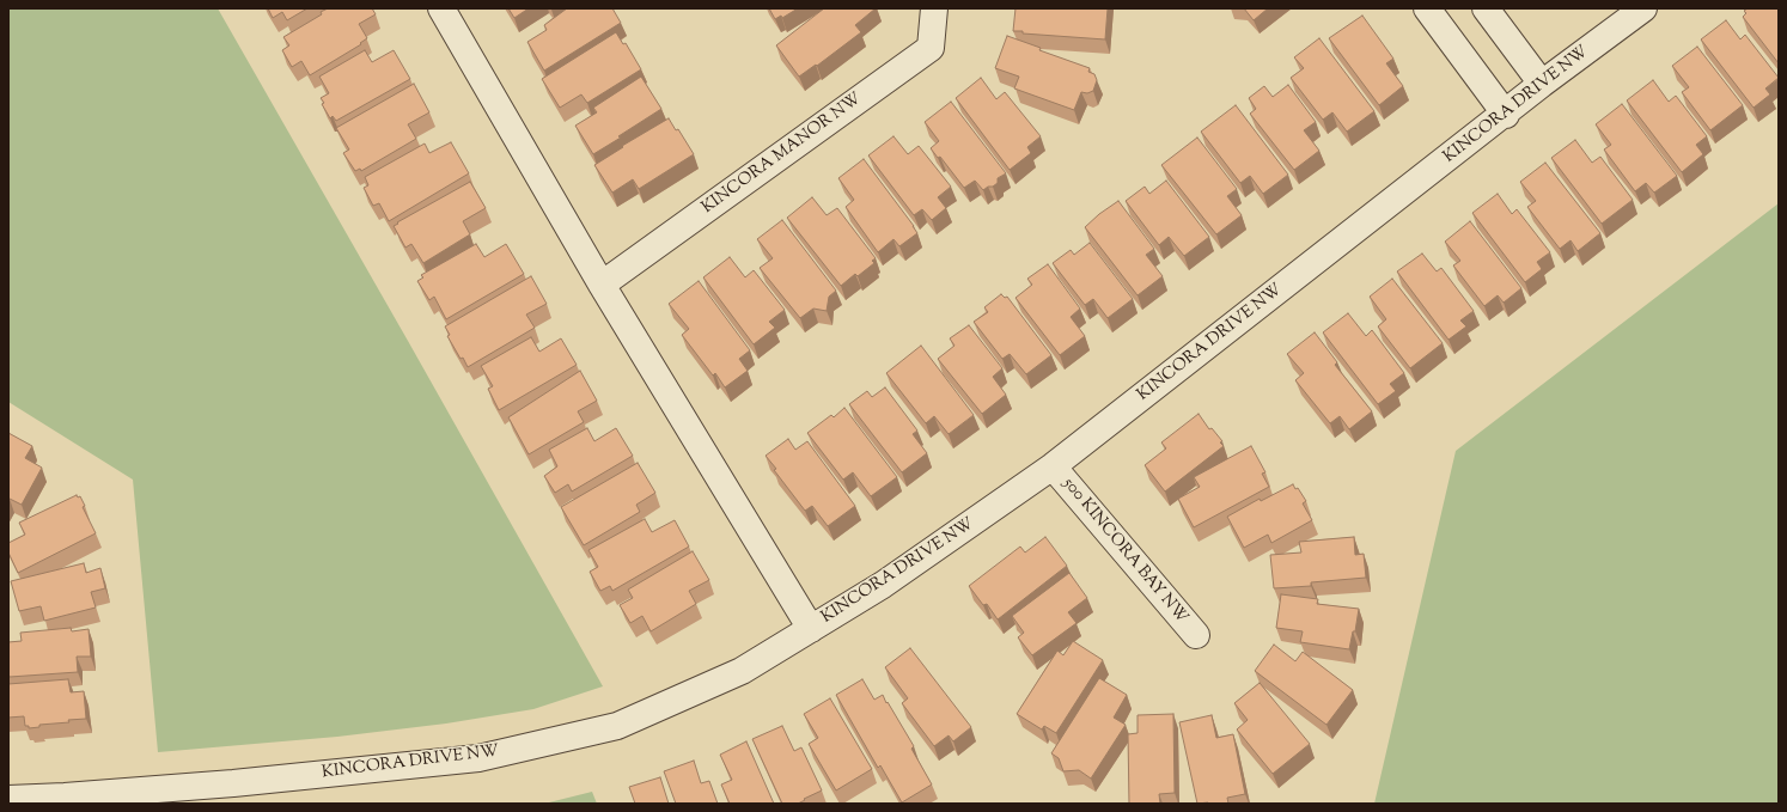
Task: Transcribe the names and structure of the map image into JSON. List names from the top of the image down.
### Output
{
  "streets": {
    "street": ["KINCORA DRIVE NW", "KINCORA MANOR NW", "500 KINCORA BAY NW"]
  },
  "crossings": [
    ["KINCORA DRIVE NW", "500 KINCORA BAY NW"]
  ]
}
